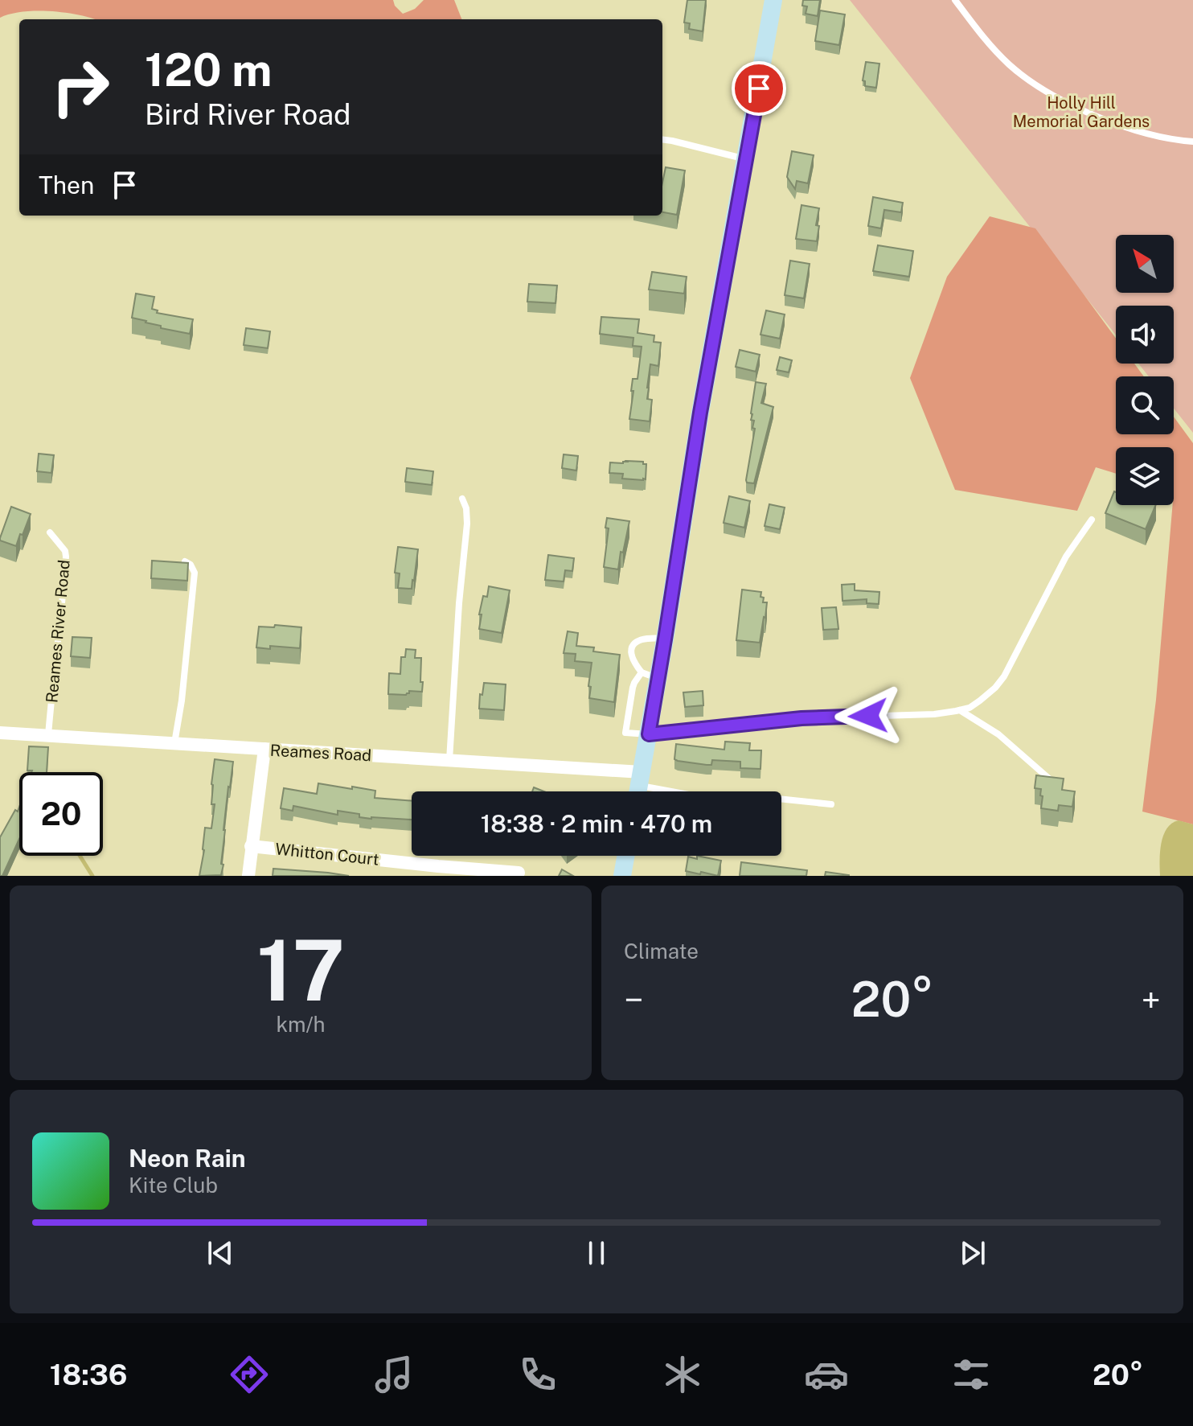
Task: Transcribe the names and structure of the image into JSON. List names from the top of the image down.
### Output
{
  "streets": {
    "street": ["Reames Road", "Whitton Court"],
    "lane": ["Reames River Road"]
  },
  "crossings": [
    ["Reames River Road", "Reames Road"]
  ],
  "parks": ["Holly Hill Memorial Gardens"],
  "north": "top left",
  "page": {
    "turn": ["120 m", "Bird River Road"],
    "then": "Then",
    "limit": "20",
    "trip": "18:38 · 2 min · 470 m",
    "tile": [
      ["17", "km/h"],
      "Climate"
    ],
    "heat": ["−", "20°", "+"],
    "song": ["Neon Rain", "Kite Club"],
    "tabs": ["18:36", "20°"]
  }
}
